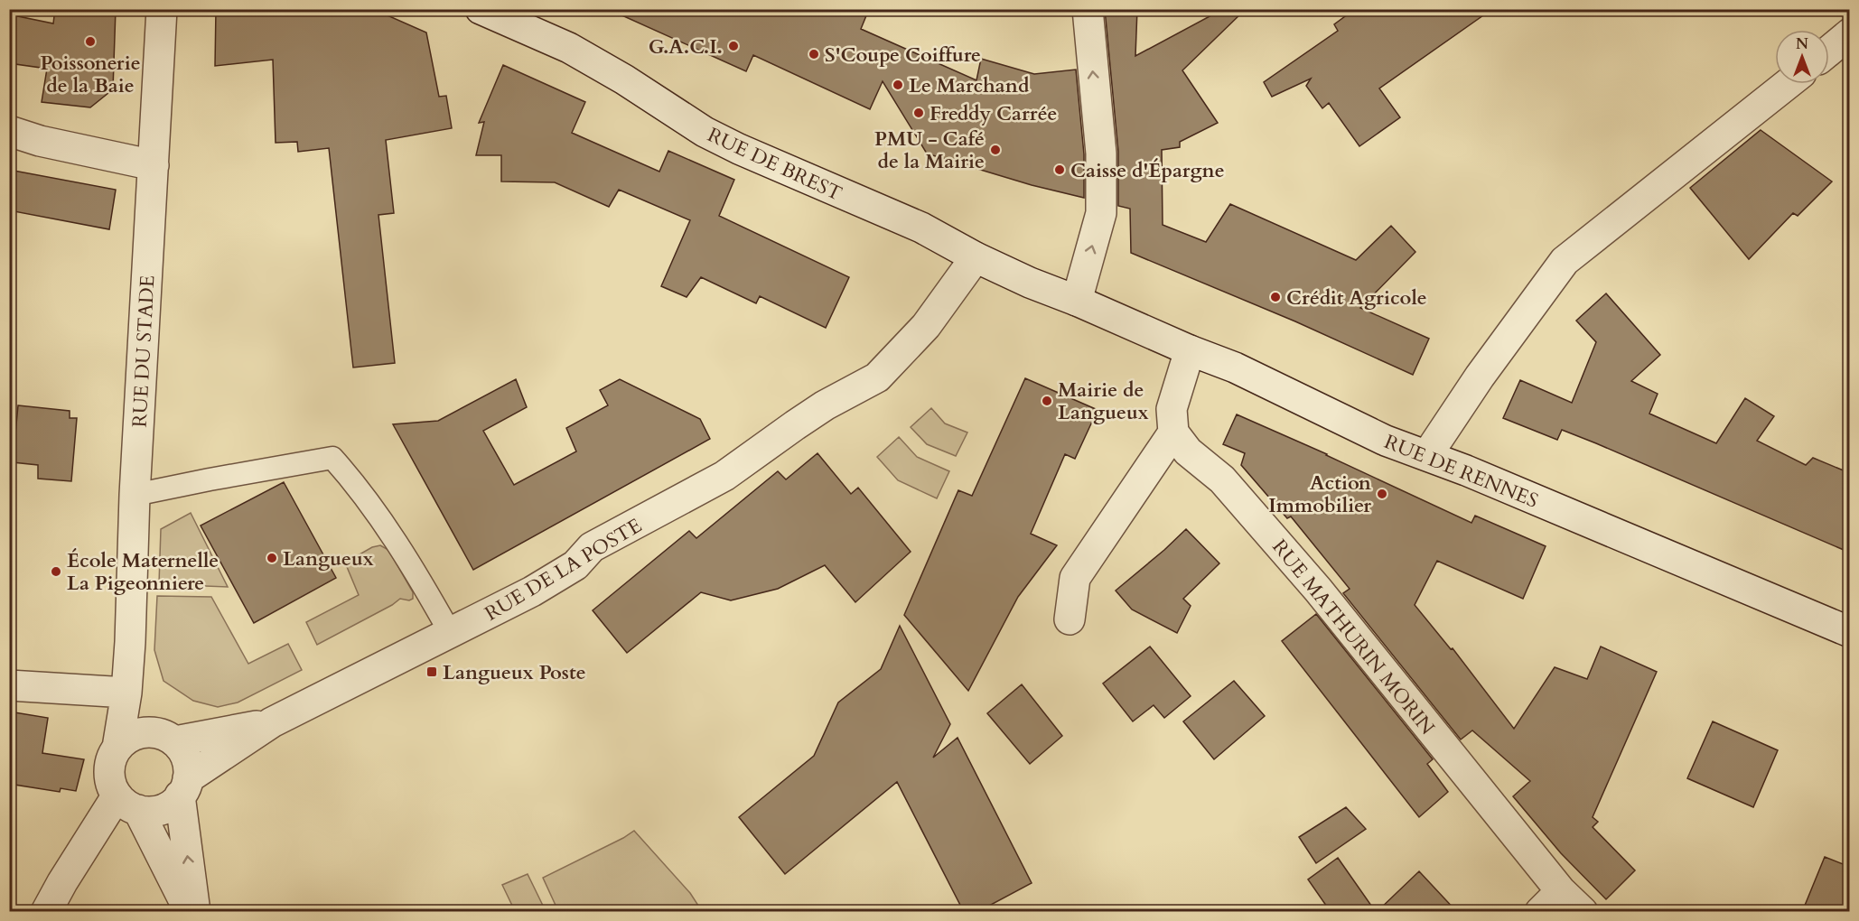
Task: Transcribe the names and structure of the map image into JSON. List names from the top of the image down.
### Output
{
  "streets": {
    "street": [
      "RUE DE BREST",
      "RUE DU STADE",
      "RUE DE RENNES",
      "RUE DE LA POSTE",
      "RUE MATHURIN MORIN"
    ]
  },
  "crossings": [
    ["RUE DE BREST", "RUE DE RENNES"],
    ["RUE DE BREST", "RUE DE LA POSTE"],
    ["RUE DU STADE", "RUE DE LA POSTE"]
  ],
  "places": {
    "other": [
      "Poissonerie de la Baie",
      "G.A.C.I.",
      "S'Coupe Coiffure",
      "Le Marchand",
      "Freddy Carrée",
      "PMU - Café de la Mairie",
      "Caisse d'Épargne",
      "Crédit Agricole",
      "Mairie de Langueux",
      "Action Immobilier",
      "Langueux",
      "École Maternelle La Pigeonniere"
    ],
    "transit": ["Langueux Poste"]
  },
  "north": "top"
}
